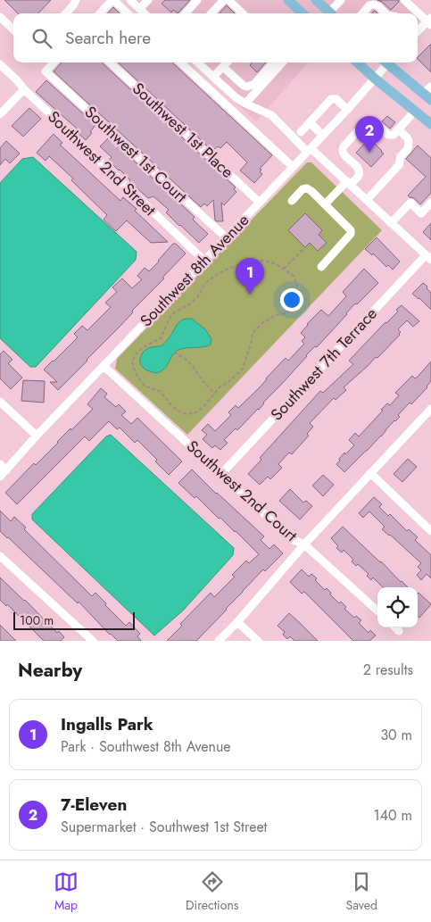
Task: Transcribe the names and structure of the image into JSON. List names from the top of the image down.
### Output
{
  "streets": {
    "street": [
      "Southwest 1st Place",
      "Southwest 1st Court",
      "Southwest 2nd Street",
      "Southwest 8th Avenue",
      "Southwest 7th Terrace",
      "Southwest 2nd Court"
    ]
  },
  "crossings": [
    ["Southwest 1st Place", "Southwest 8th Avenue"],
    ["Southwest 1st Court", "Southwest 8th Avenue"],
    ["Southwest 2nd Street", "Southwest 8th Avenue"],
    ["Southwest 8th Avenue", "Southwest 2nd Court"],
    ["Southwest 7th Terrace", "Southwest 2nd Court"]
  ],
  "scale_bar": "100 m",
  "page": {
    "search": "Search here",
    "pins": ["2", "1"],
    "scale": "100 m",
    "heading": ["Nearby", "2 results"],
    "list": [
      {
        "mark": "1",
        "name": "Ingalls Park",
        "note": "Park · Southwest 8th Avenue",
        "value": "30 m"
      },
      {
        "mark": "2",
        "name": "7-Eleven",
        "note": "Supermarket · Southwest 1st Street",
        "value": "140 m"
      }
    ],
    "nav": ["Map", "Directions", "Saved"]
  }
}
